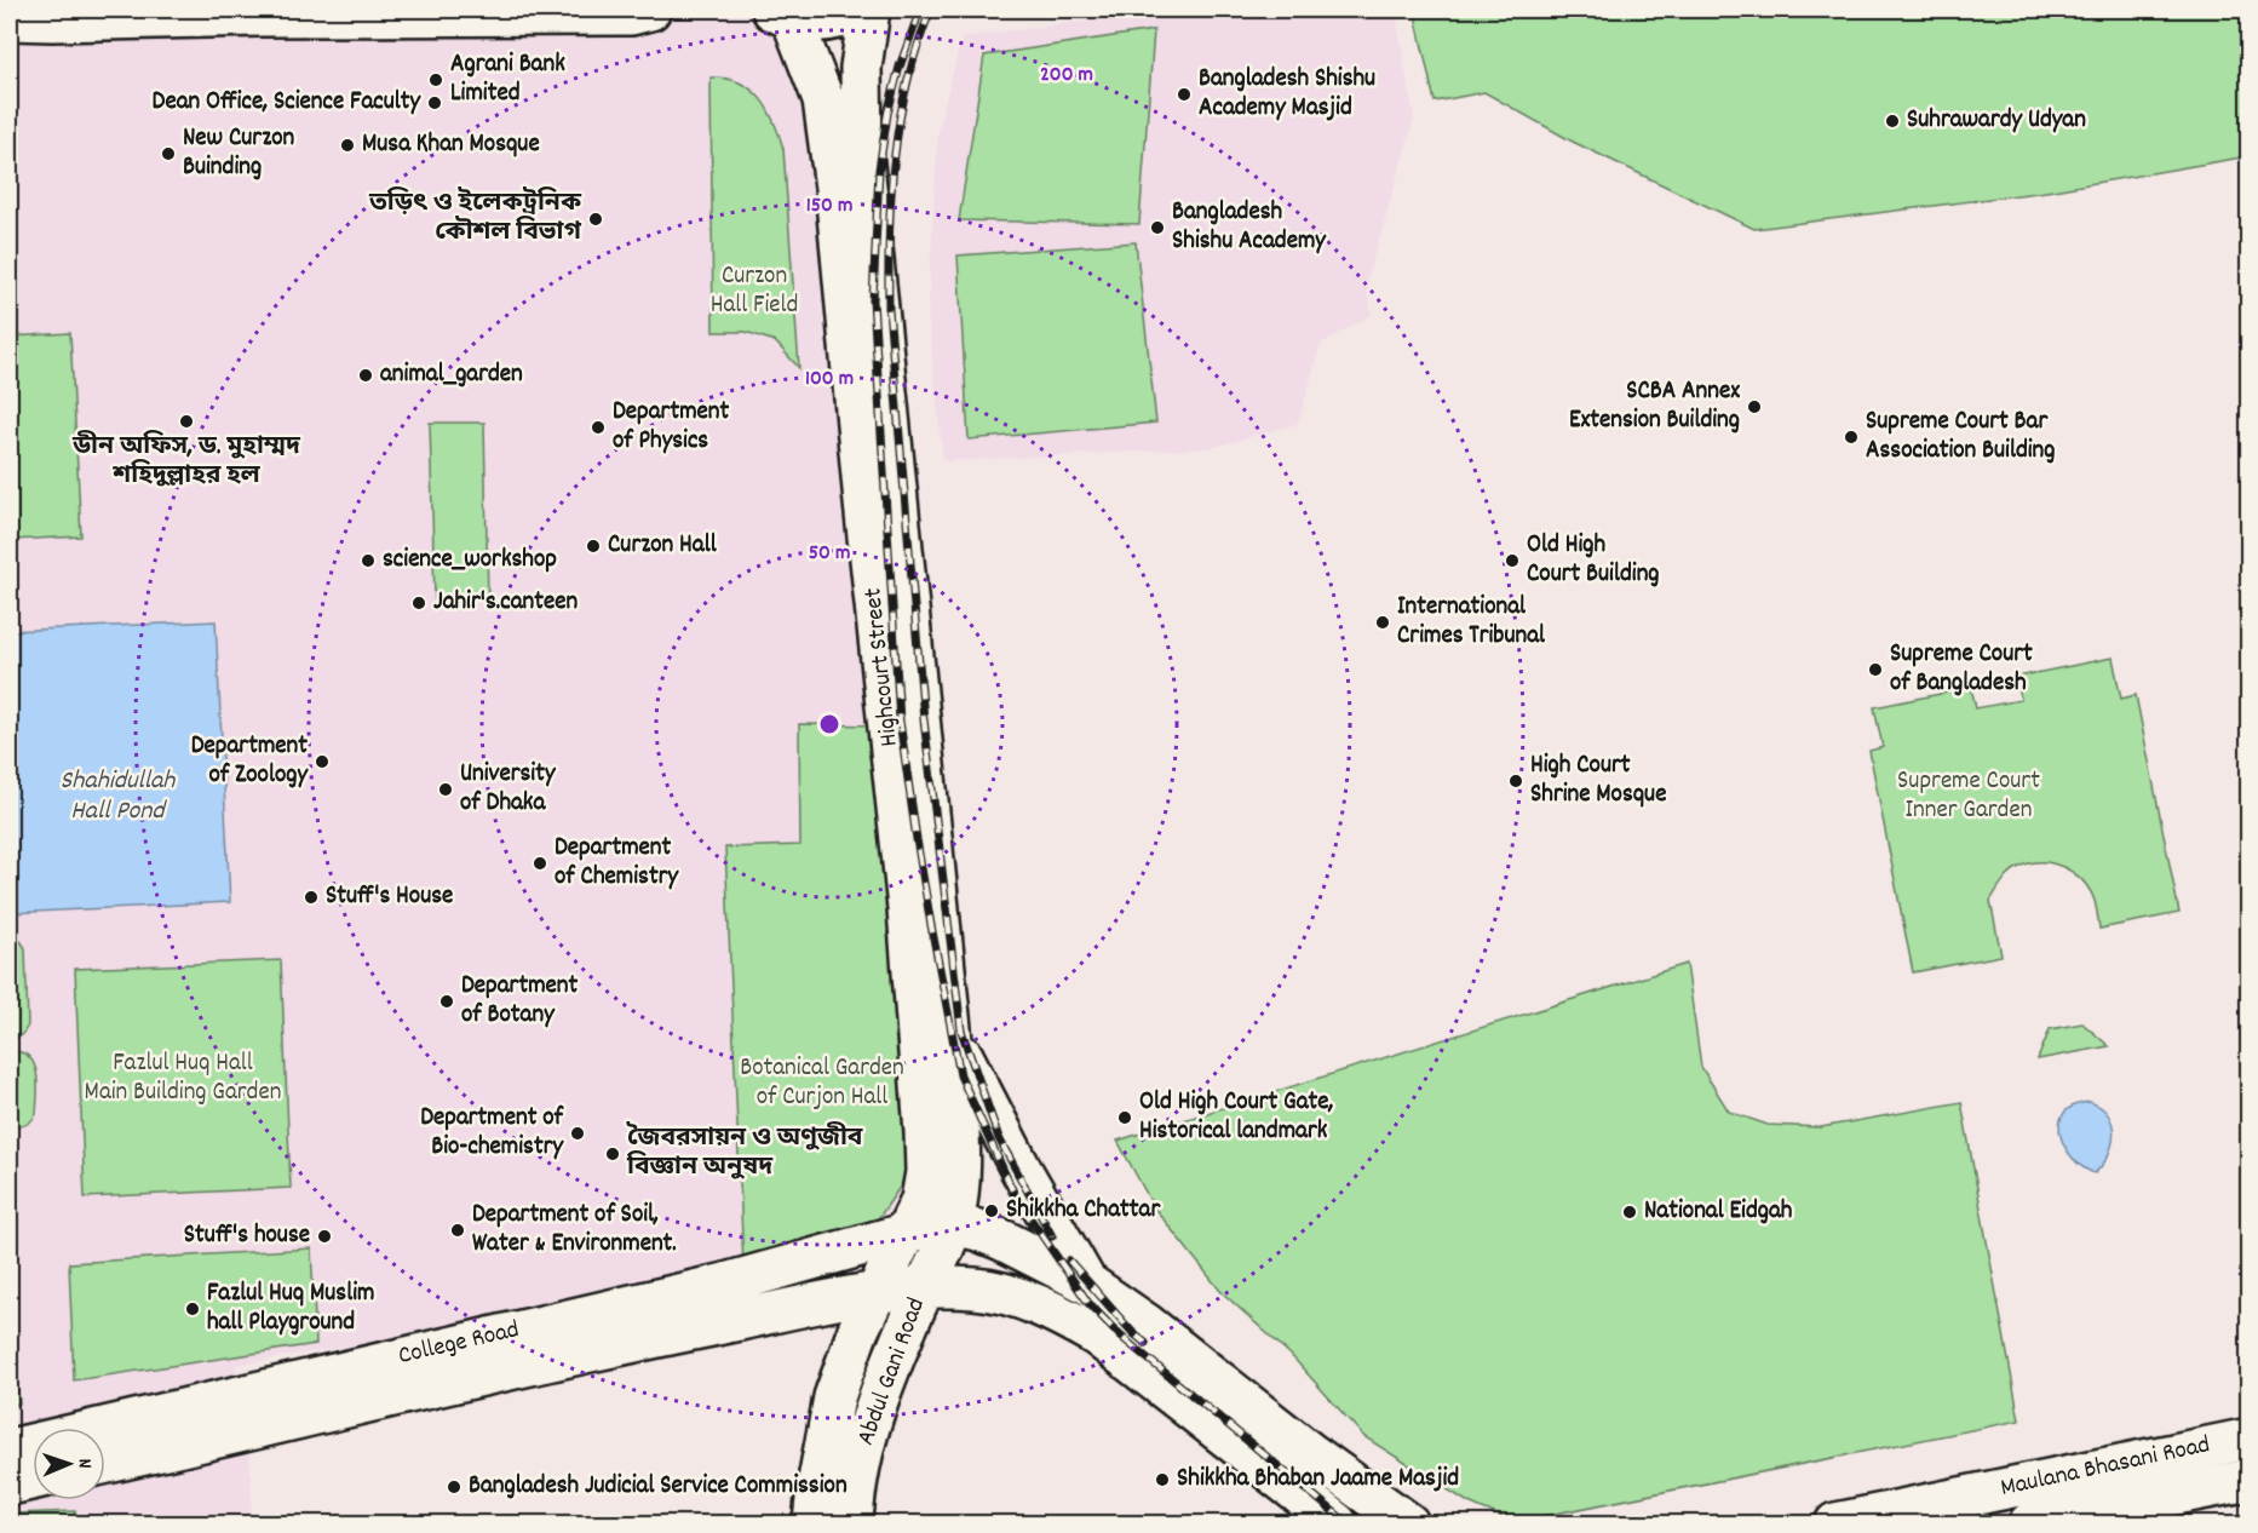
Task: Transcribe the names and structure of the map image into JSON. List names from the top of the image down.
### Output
{
  "streets": {
    "main road": [
      "Highcourt Street",
      "College Road",
      "Abdul Gani Road",
      "Maulana Bhasani Road"
    ]
  },
  "crossings": [
    ["Highcourt Street", "College Road"],
    ["Highcourt Street", "Abdul Gani Road"],
    ["College Road", "Abdul Gani Road"]
  ],
  "water": ["Shahidullah Hall Pond"],
  "parks": [
    "Curzon Hall Field",
    "Supreme Court Inner Garden",
    "Fazlul Huq Hall Main Building Garden",
    "Botanical Garden of Curjon Hall"
  ],
  "places": [
    "Agrani Bank Limited",
    "Bangladesh Shishu Academy Masjid",
    "Dean Office, Science Faculty",
    "Suhrawardy Udyan",
    "Musa Khan Mosque",
    "New Curzon Buinding",
    "তড়িৎ ও ইলেকট্রনিক কৌশল বিভাগ",
    "Bangladesh Shishu Academy",
    "animal_garden",
    "SCBA Annex Extension Building",
    "ডীন অফিস, ড. মুহাম্মদ শহিদুল্লাহর হল",
    "Department of Physics",
    "Supreme Court Bar Association Building",
    "Curzon Hall",
    "science_workshop",
    "Old High Court Building",
    "Jahir's.canteen",
    "International Crimes Tribunal",
    "Supreme Court of Bangladesh",
    "Department of Zoology",
    "High Court Shrine Mosque",
    "University of Dhaka",
    "Department of Chemistry",
    "Stuff's House",
    "Department of Botany",
    "Old High Court Gate, Historical landmark",
    "Department of Bio-chemistry",
    "জৈবরসায়ন ও অণুজীব বিজ্ঞান অনুষদ",
    "Shikkha Chattar",
    "National Eidgah",
    "Department of Soil, Water & Environment.",
    "Stuff's house",
    "Fazlul Huq Muslim hall Playground",
    "Shikkha Bhaban Jaame Masjid",
    "Bangladesh Judicial Service Commission"
  ],
  "north": "right",
  "rings": [
    "200 m",
    "150 m",
    "100 m",
    "50 m"
  ]
}
